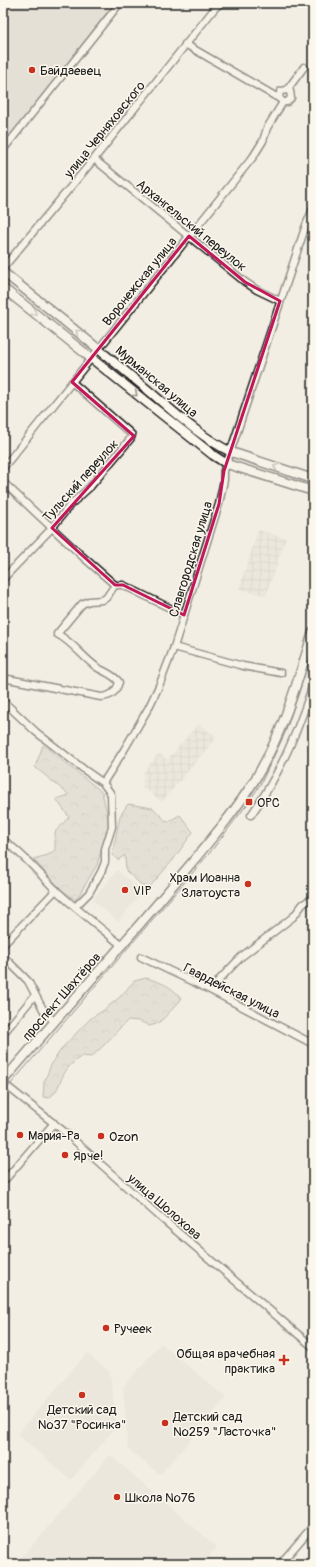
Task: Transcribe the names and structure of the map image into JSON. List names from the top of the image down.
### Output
{
  "streets": {
    "main road": ["Мурманская улица", "проспект Шахтёров"],
    "street": [
      "улица Черняховского",
      "Архангельский переулок",
      "Воронежская улица",
      "Тульский переулок",
      "Славгородская улица",
      "Гвардейская улица",
      "улица Шолохова"
    ]
  },
  "crossings": [
    ["улица Черняховского", "Архангельский переулок"],
    ["Архангельский переулок", "Воронежская улица"],
    ["Архангельский переулок", "Славгородская улица"],
    ["Воронежская улица", "Мурманская улица"],
    ["Воронежская улица", "Тульский переулок"],
    ["Мурманская улица", "Славгородская улица"],
    ["проспект Шахтёров", "улица Шолохова"]
  ],
  "places": {
    "other": [
      "Байдаевец",
      "Храм Иоанна Златоуста",
      "VIP",
      "Мария-Ра",
      "Ozon",
      "Ярче!",
      "Ручеек",
      "Детский сад №37 \"Росинка\"",
      "Детский сад №259 \"Ласточка\"",
      "Школа №76"
    ],
    "transit": ["ОРС"],
    "health": ["Общая врачебная практика"]
  }
}
